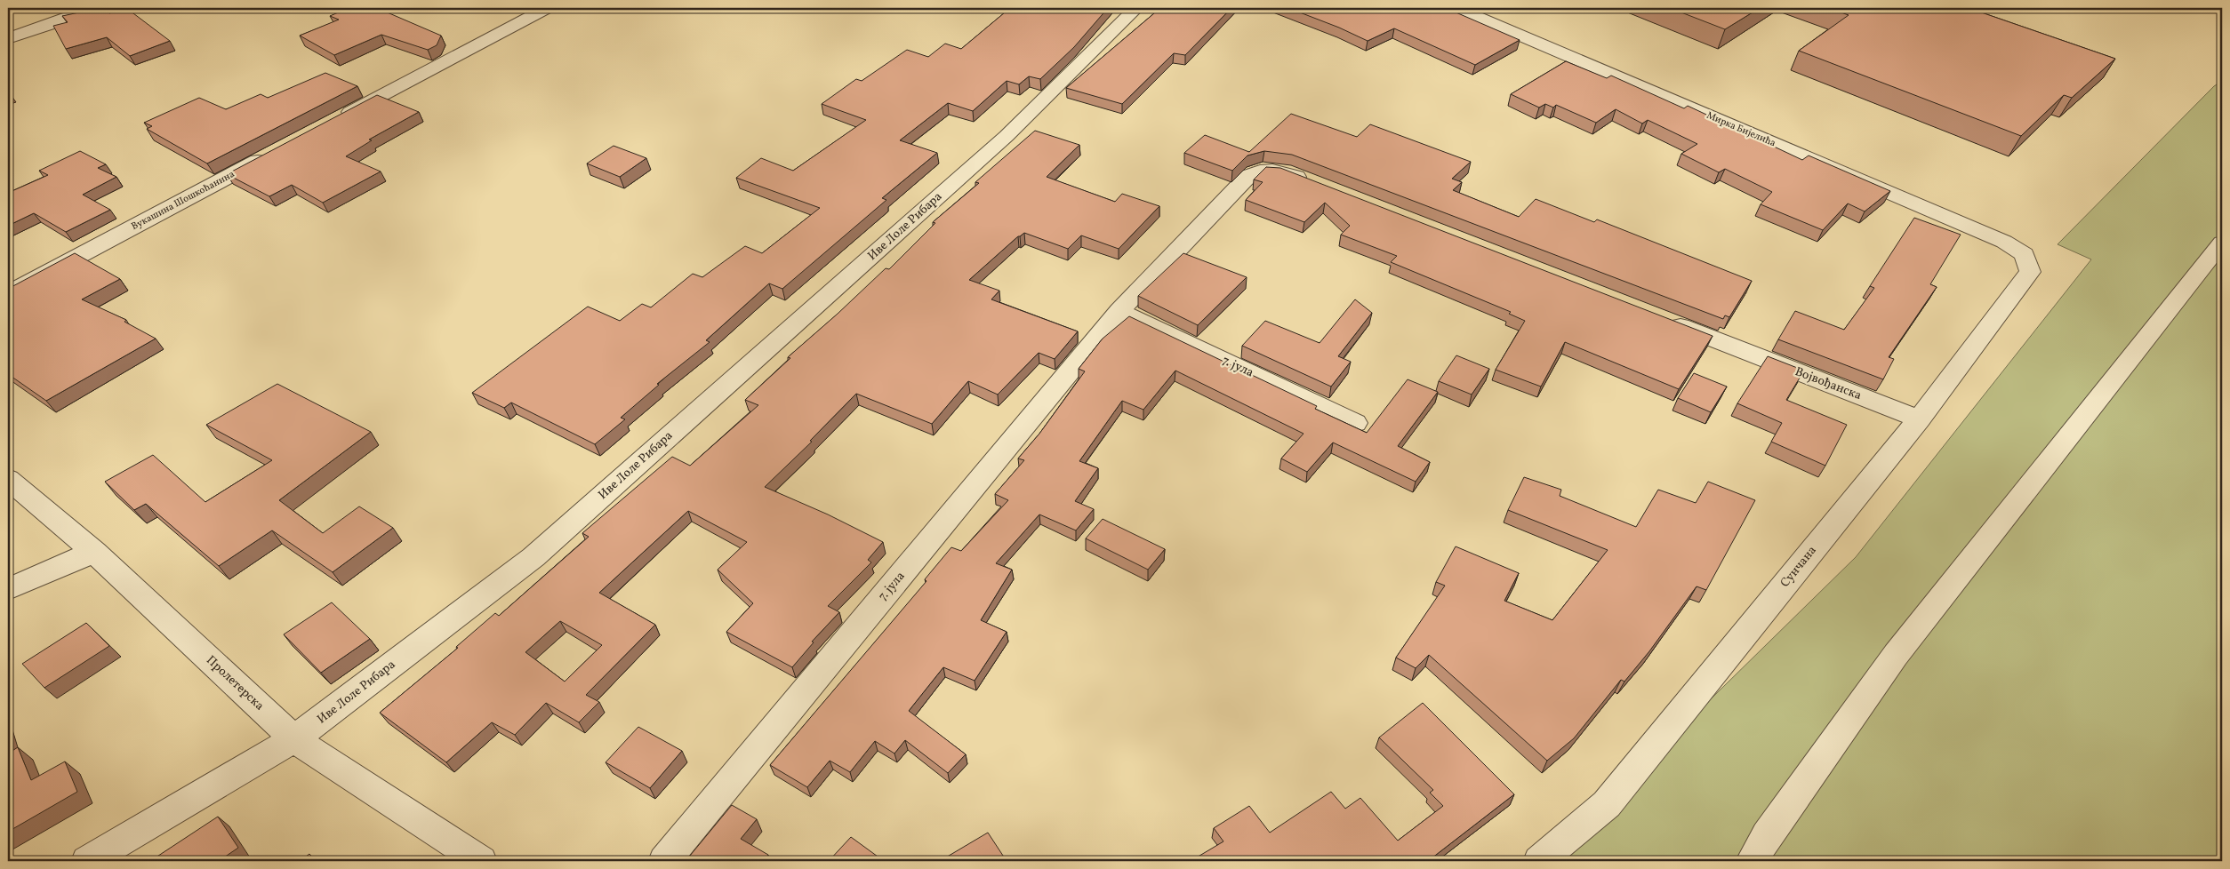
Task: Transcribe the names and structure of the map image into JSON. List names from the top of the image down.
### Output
{
  "streets": {
    "street": [
      "Мирка Бијелића",
      "Вукашина Шошкоћанина",
      "Иве Лоле Рибара",
      "7. јула",
      "Војвођанска",
      "Сунчана",
      "Пролетерска"
    ]
  },
  "crossings": [
    ["Мирка Бијелића", "Сунчана"],
    ["Иве Лоле Рибара", "Пролетерска"],
    ["Војвођанска", "Сунчана"]
  ]
}
